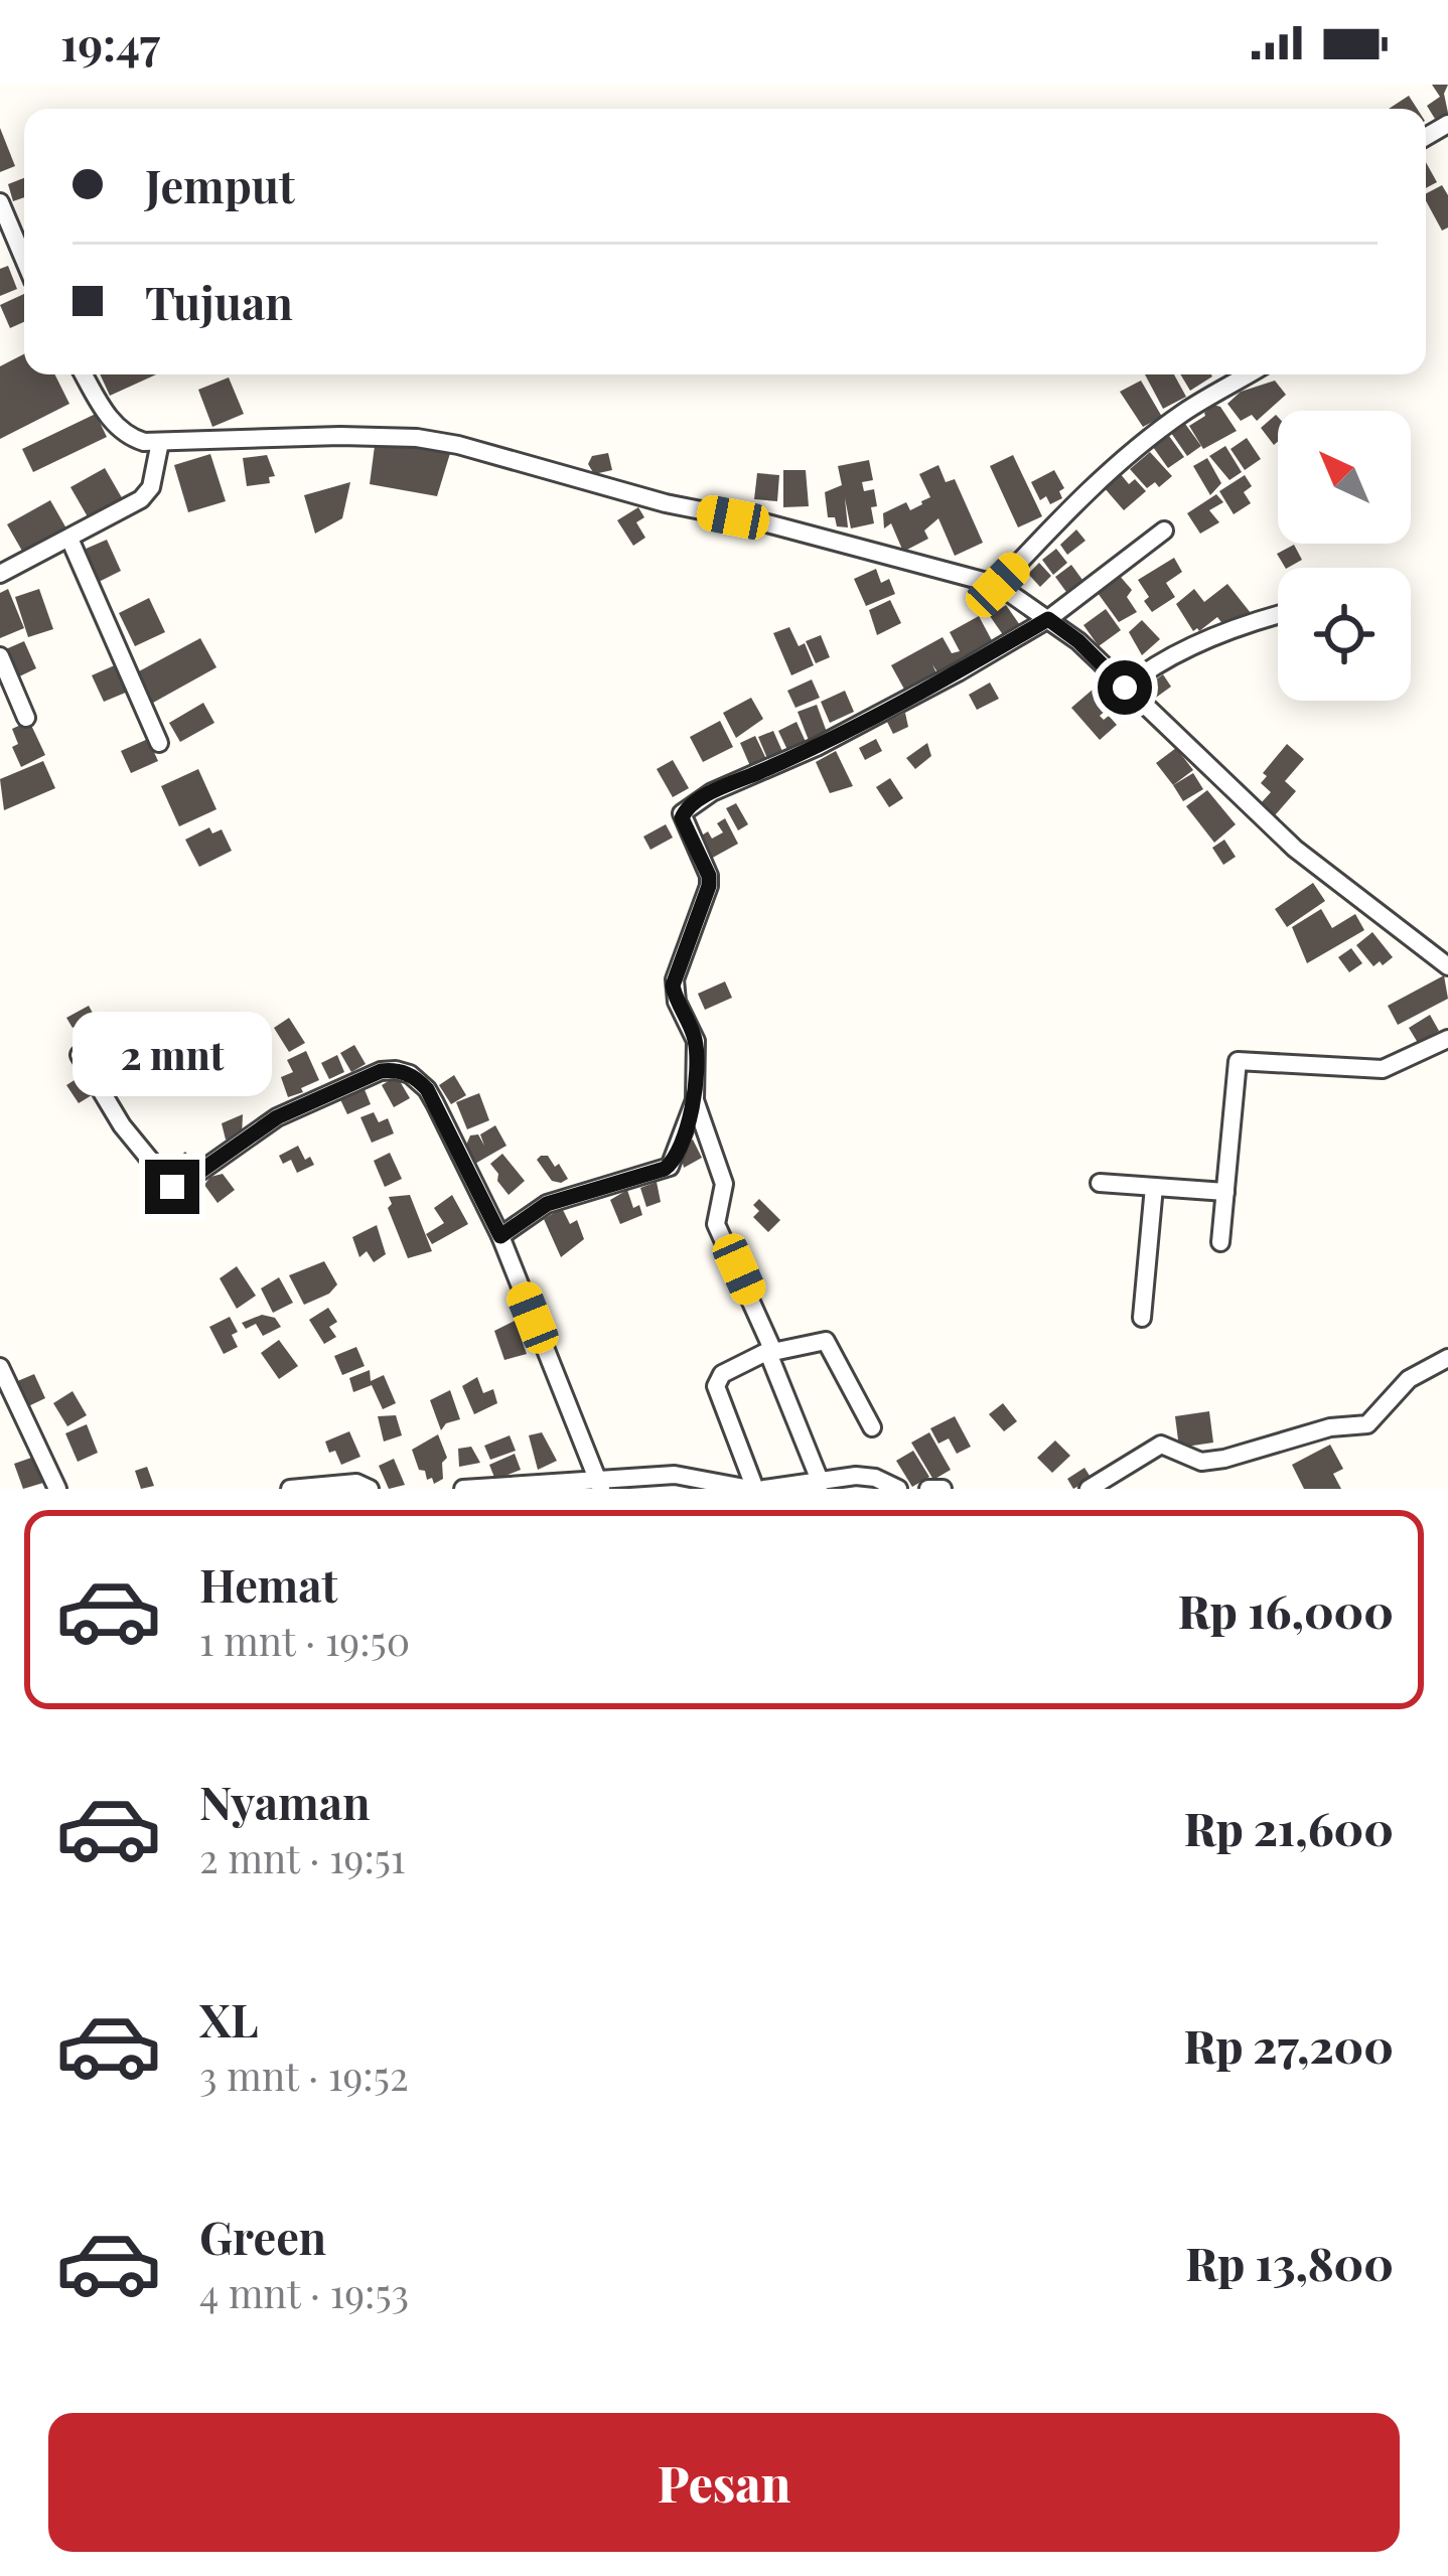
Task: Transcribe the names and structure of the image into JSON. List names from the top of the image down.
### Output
{
  "north": "top left",
  "page": {
    "status": "19:47",
    "banner": ["Jemput", "Tujuan"],
    "bubble": "2 mnt",
    "list": [
      {
        "name": "Hemat",
        "note": "1 mnt · 19:50",
        "value": "Rp 16,000"
      },
      {
        "name": "Nyaman",
        "note": "2 mnt · 19:51",
        "value": "Rp 21,600"
      },
      {
        "name": "XL",
        "note": "3 mnt · 19:52",
        "value": "Rp 27,200"
      },
      {
        "name": "Green",
        "note": "4 mnt · 19:53",
        "value": "Rp 13,800"
      }
    ],
    "buttons": "Pesan"
  }
}
